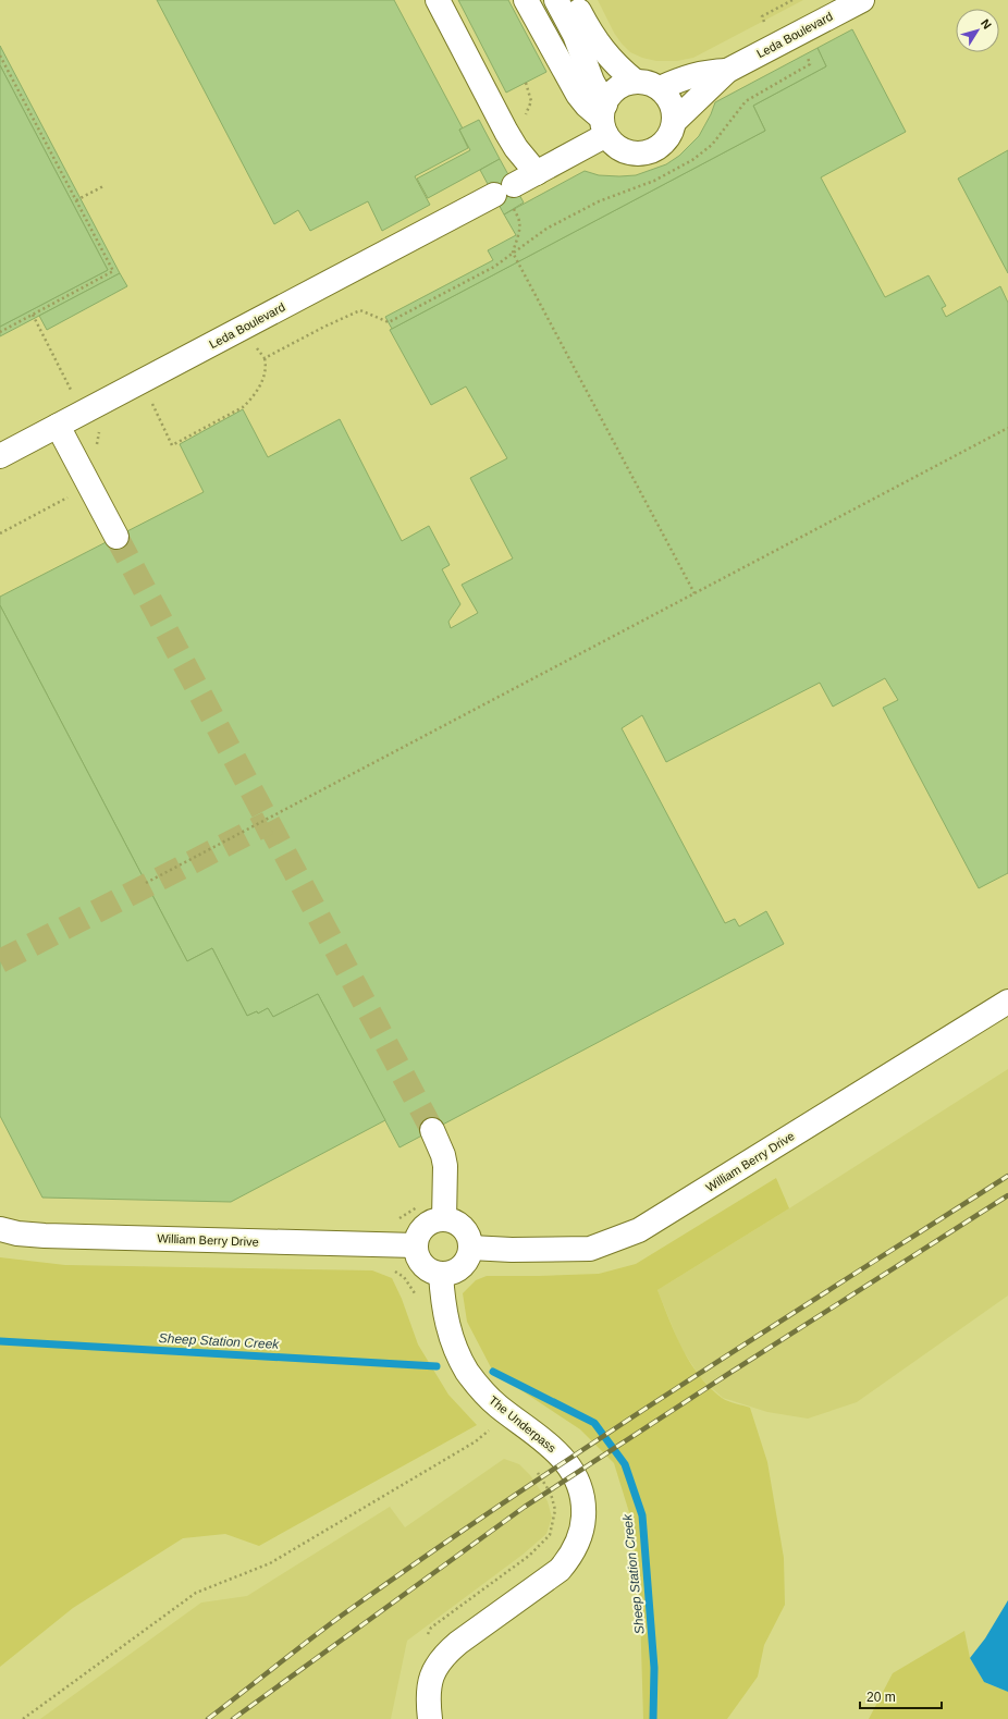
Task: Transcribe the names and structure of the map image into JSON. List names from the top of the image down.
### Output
{
  "streets": {
    "street": ["Leda Boulevard", "William Berry Drive", "The Underpass"]
  },
  "crossings": [
    ["William Berry Drive", "The Underpass"]
  ],
  "water": ["Sheep Station Creek"],
  "scale_bar": "20 m",
  "north": "top right"
}
